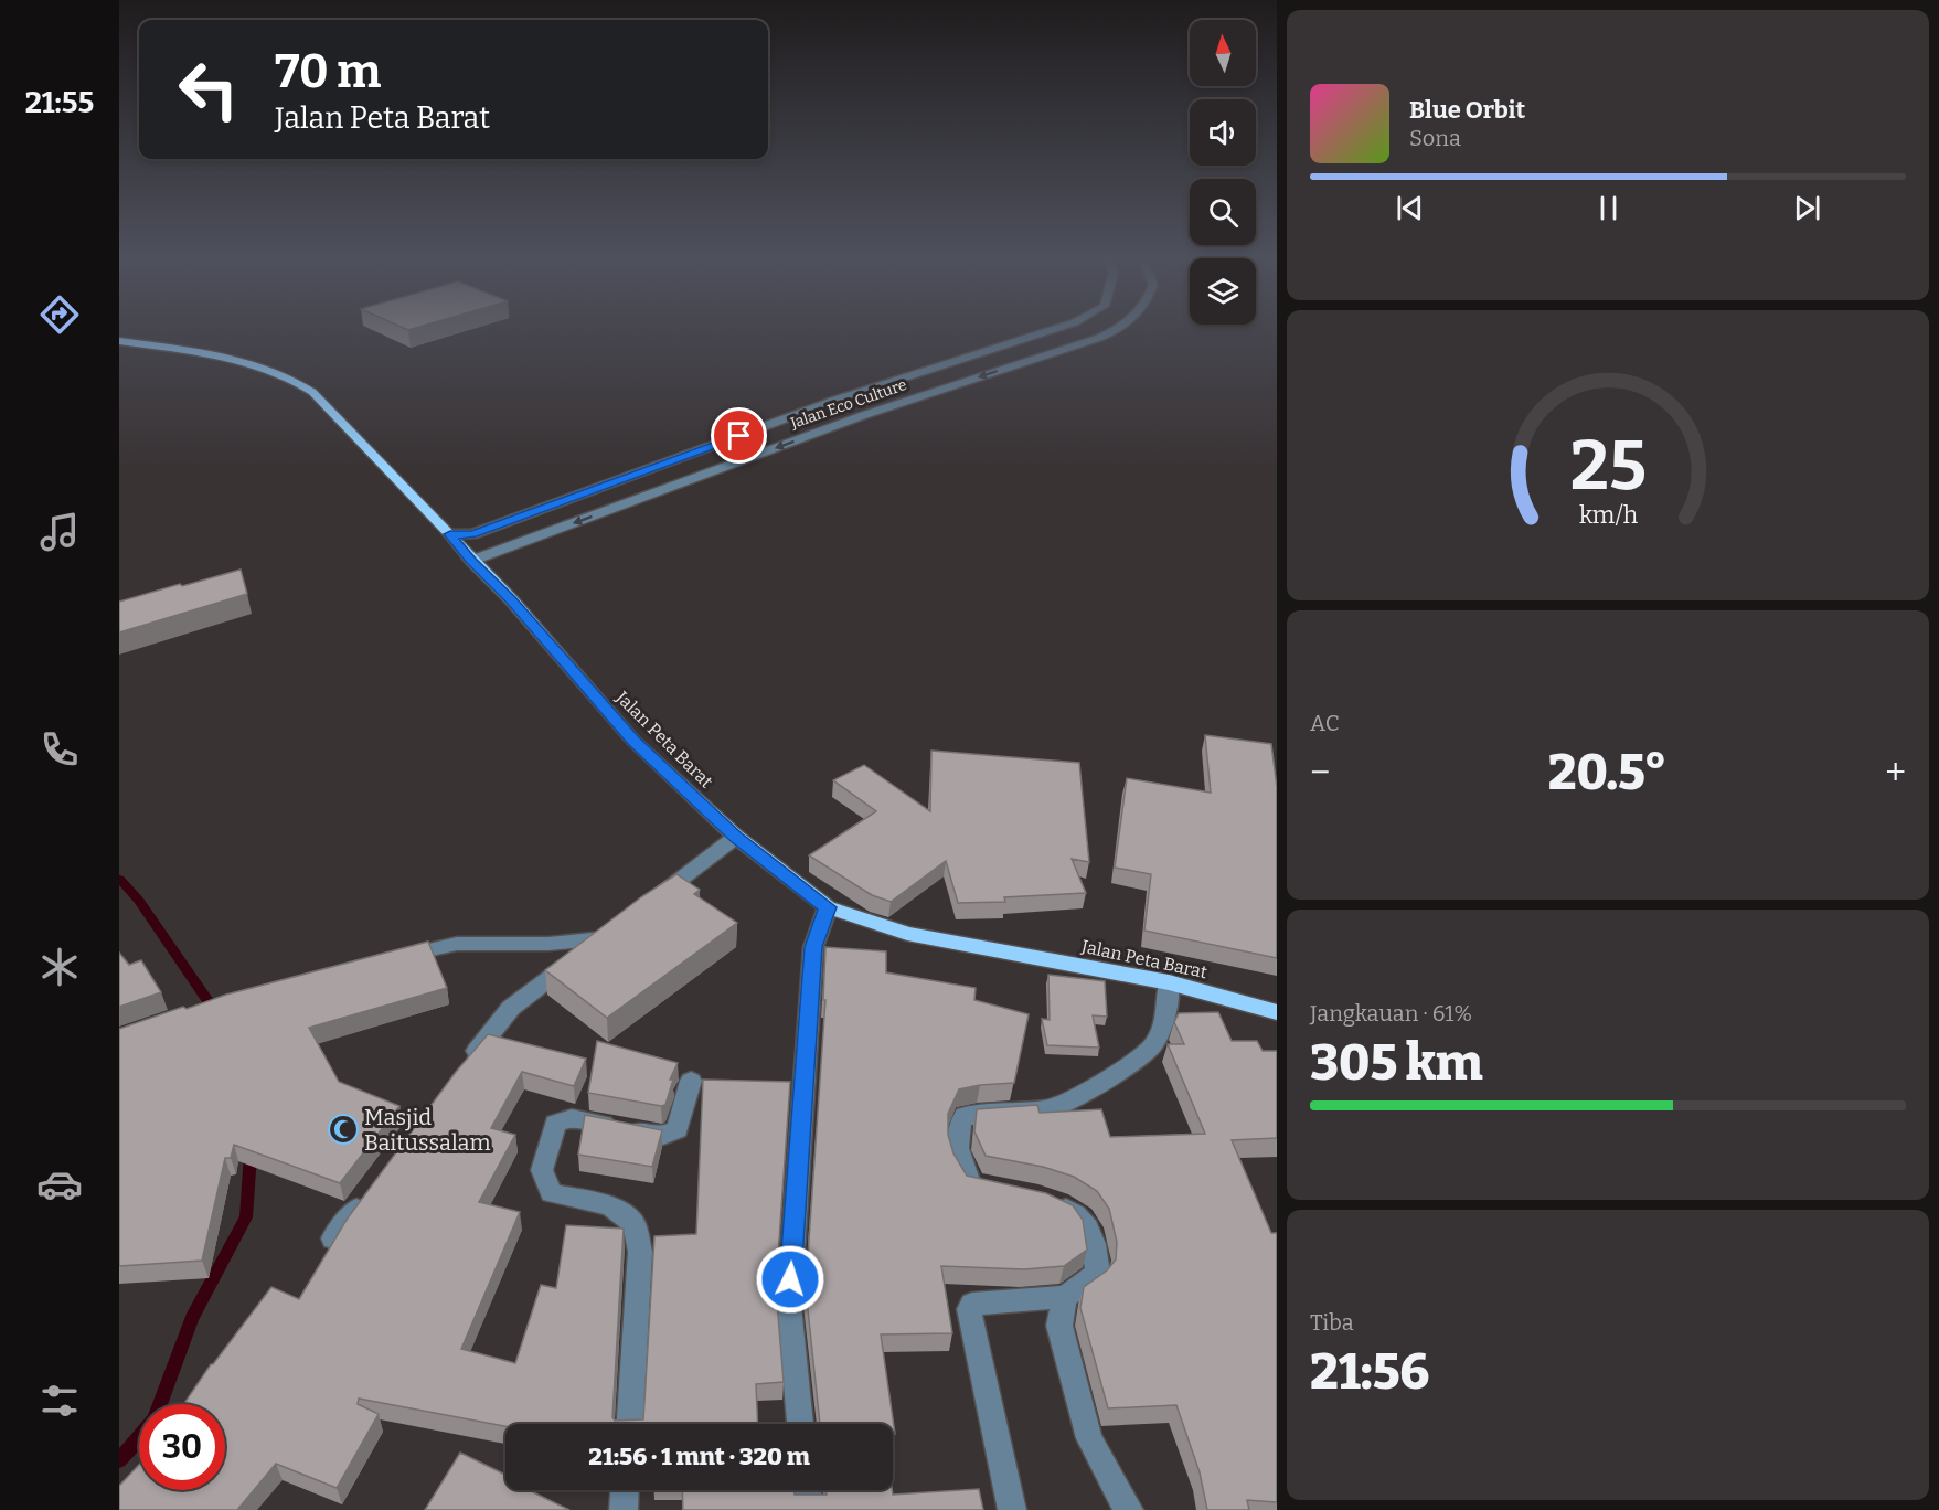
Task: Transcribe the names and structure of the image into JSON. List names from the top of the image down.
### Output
{
  "streets": {
    "main road": ["Jalan Peta Barat"],
    "street": ["Jalan Eco Culture"]
  },
  "crossings": [
    ["Jalan Eco Culture", "Jalan Peta Barat"]
  ],
  "places": {
    "mosque": ["Masjid Baitussalam"]
  },
  "north": "top",
  "page": {
    "tabs": "21:55",
    "turn": ["70 m", "Jalan Peta Barat"],
    "song": ["Blue Orbit", "Sona"],
    "tile": [
      "AC",
      ["Jangkauan · 61%", "305 km"],
      ["Tiba", "21:56"]
    ],
    "heat": ["−", "20.5°", "+"],
    "limit": "30",
    "trip": "21:56 · 1 mnt · 320 m",
    "gauge": ["25", "km/h"]
  }
}
